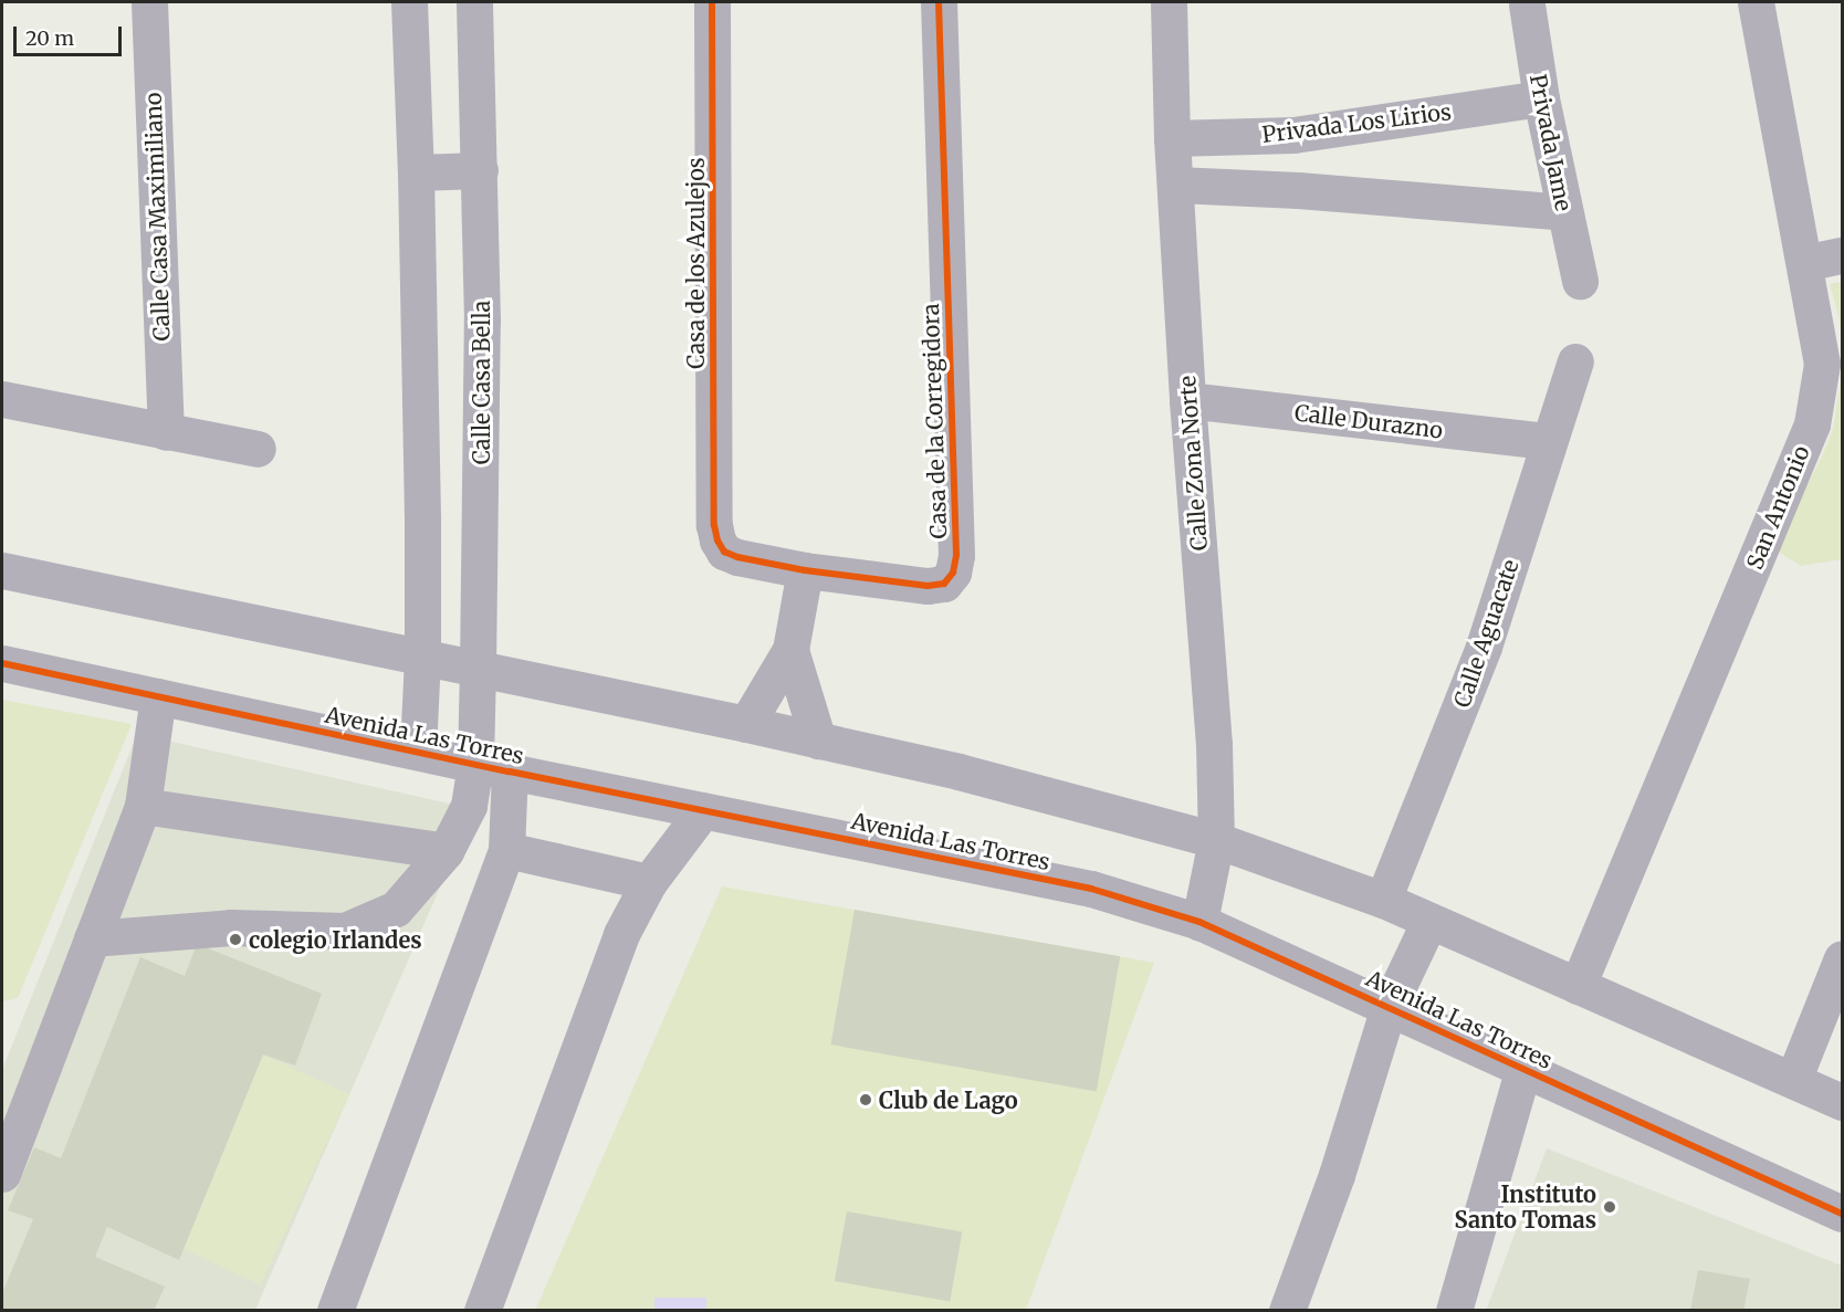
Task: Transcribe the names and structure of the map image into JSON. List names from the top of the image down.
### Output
{
  "streets": {
    "street": [
      "Privada Los Lirios",
      "Privada Jame",
      "Calle Casa Maximiliano",
      "Casa de los Azulejos",
      "Calle Casa Bella",
      "Casa de la Corregidora",
      "Calle Durazno",
      "Calle Zona Norte",
      "San Antonio",
      "Calle Aguacate",
      "Avenida Las Torres"
    ]
  },
  "crossings": [
    ["Privada Los Lirios", "Privada Jame"],
    ["Privada Los Lirios", "Calle Zona Norte"],
    ["Casa de los Azulejos", "Casa de la Corregidora"],
    ["Calle Casa Bella", "Avenida Las Torres"],
    ["Calle Durazno", "Calle Zona Norte"],
    ["Calle Durazno", "Calle Aguacate"],
    ["Calle Zona Norte", "Avenida Las Torres"]
  ],
  "places": ["colegio Irlandes", "Club de Lago", "Instituto Santo Tomas"],
  "scale_bar": "20 m"
}
